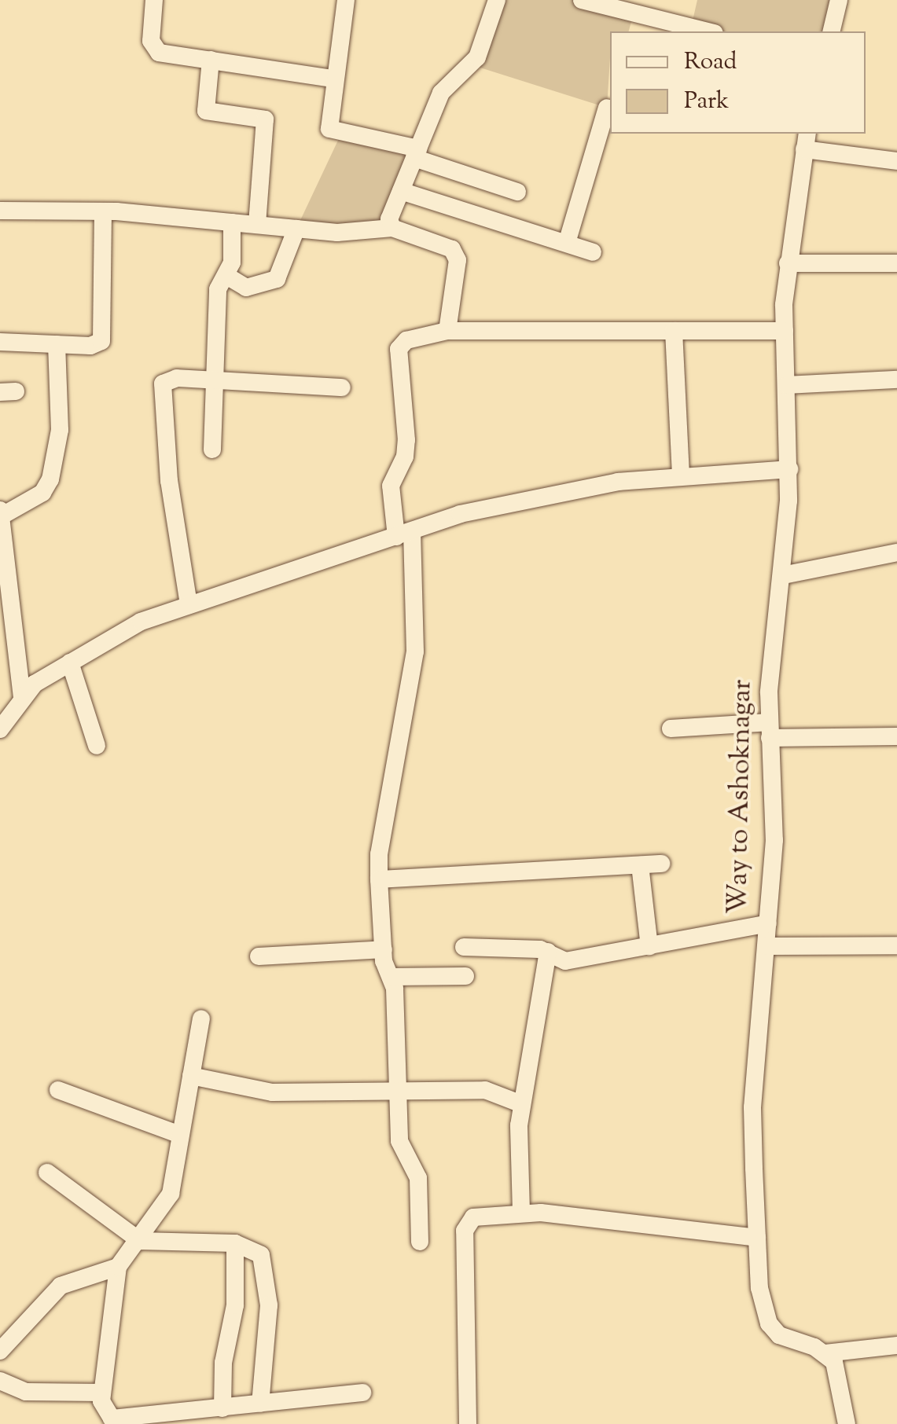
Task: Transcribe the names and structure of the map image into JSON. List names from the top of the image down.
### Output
{
  "streets": {
    "street": ["Way to Ashoknagar"]
  },
  "legend": ["Road", "Park"]
}
